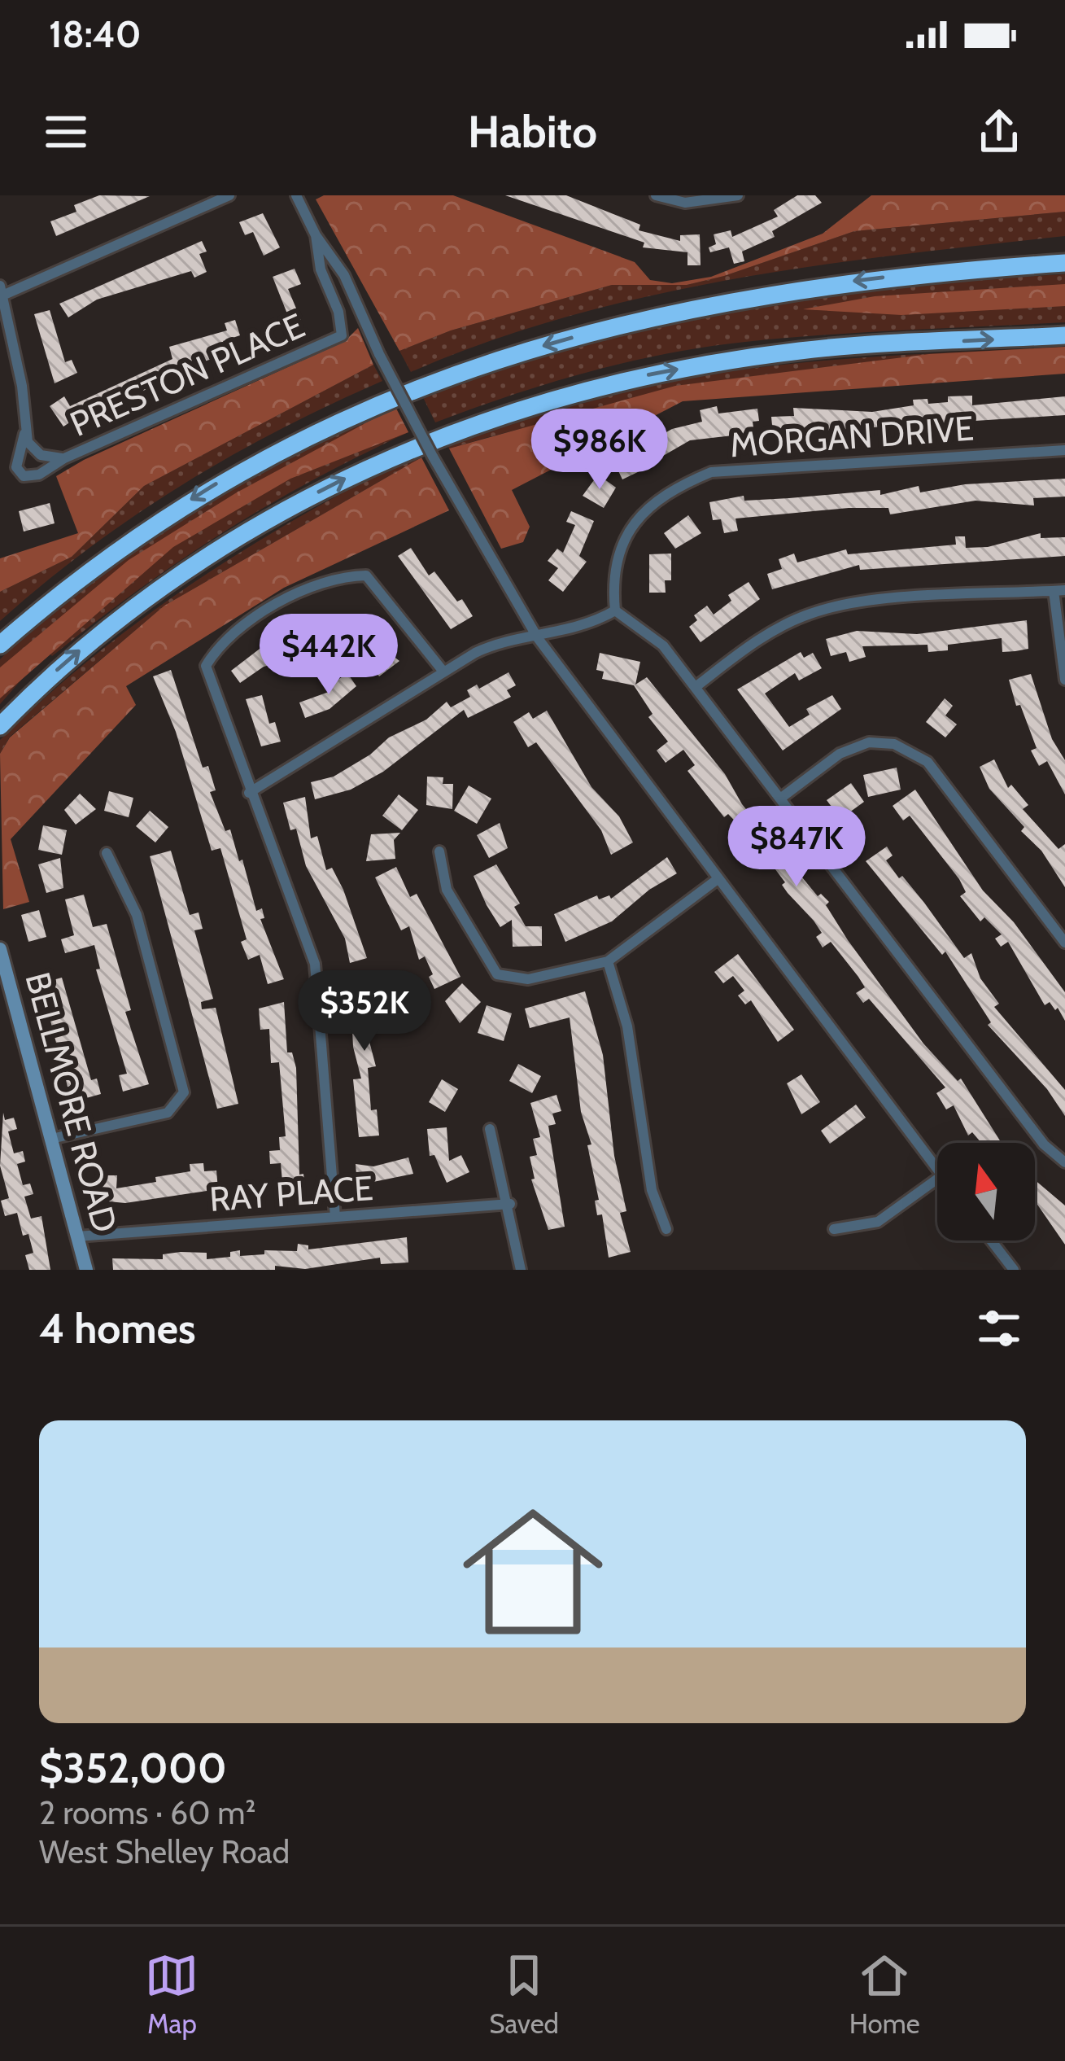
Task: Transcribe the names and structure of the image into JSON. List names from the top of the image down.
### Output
{
  "streets": {
    "main road": ["BELLMORE ROAD"],
    "street": ["PRESTON PLACE", "MORGAN DRIVE", "RAY PLACE"]
  },
  "crossings": [
    ["BELLMORE ROAD", "RAY PLACE"]
  ],
  "north": "top",
  "page": {
    "status": "18:40",
    "header": "Habito",
    "price": [
      "$986K",
      "$442K",
      "$847K",
      "$352K"
    ],
    "heading": "4 homes",
    "list": [
      {
        "name": "$352,000",
        "note": "2 rooms · 60 m² · West Shelley Road"
      }
    ],
    "tabs": ["Map", "Saved", "Home"]
  }
}
